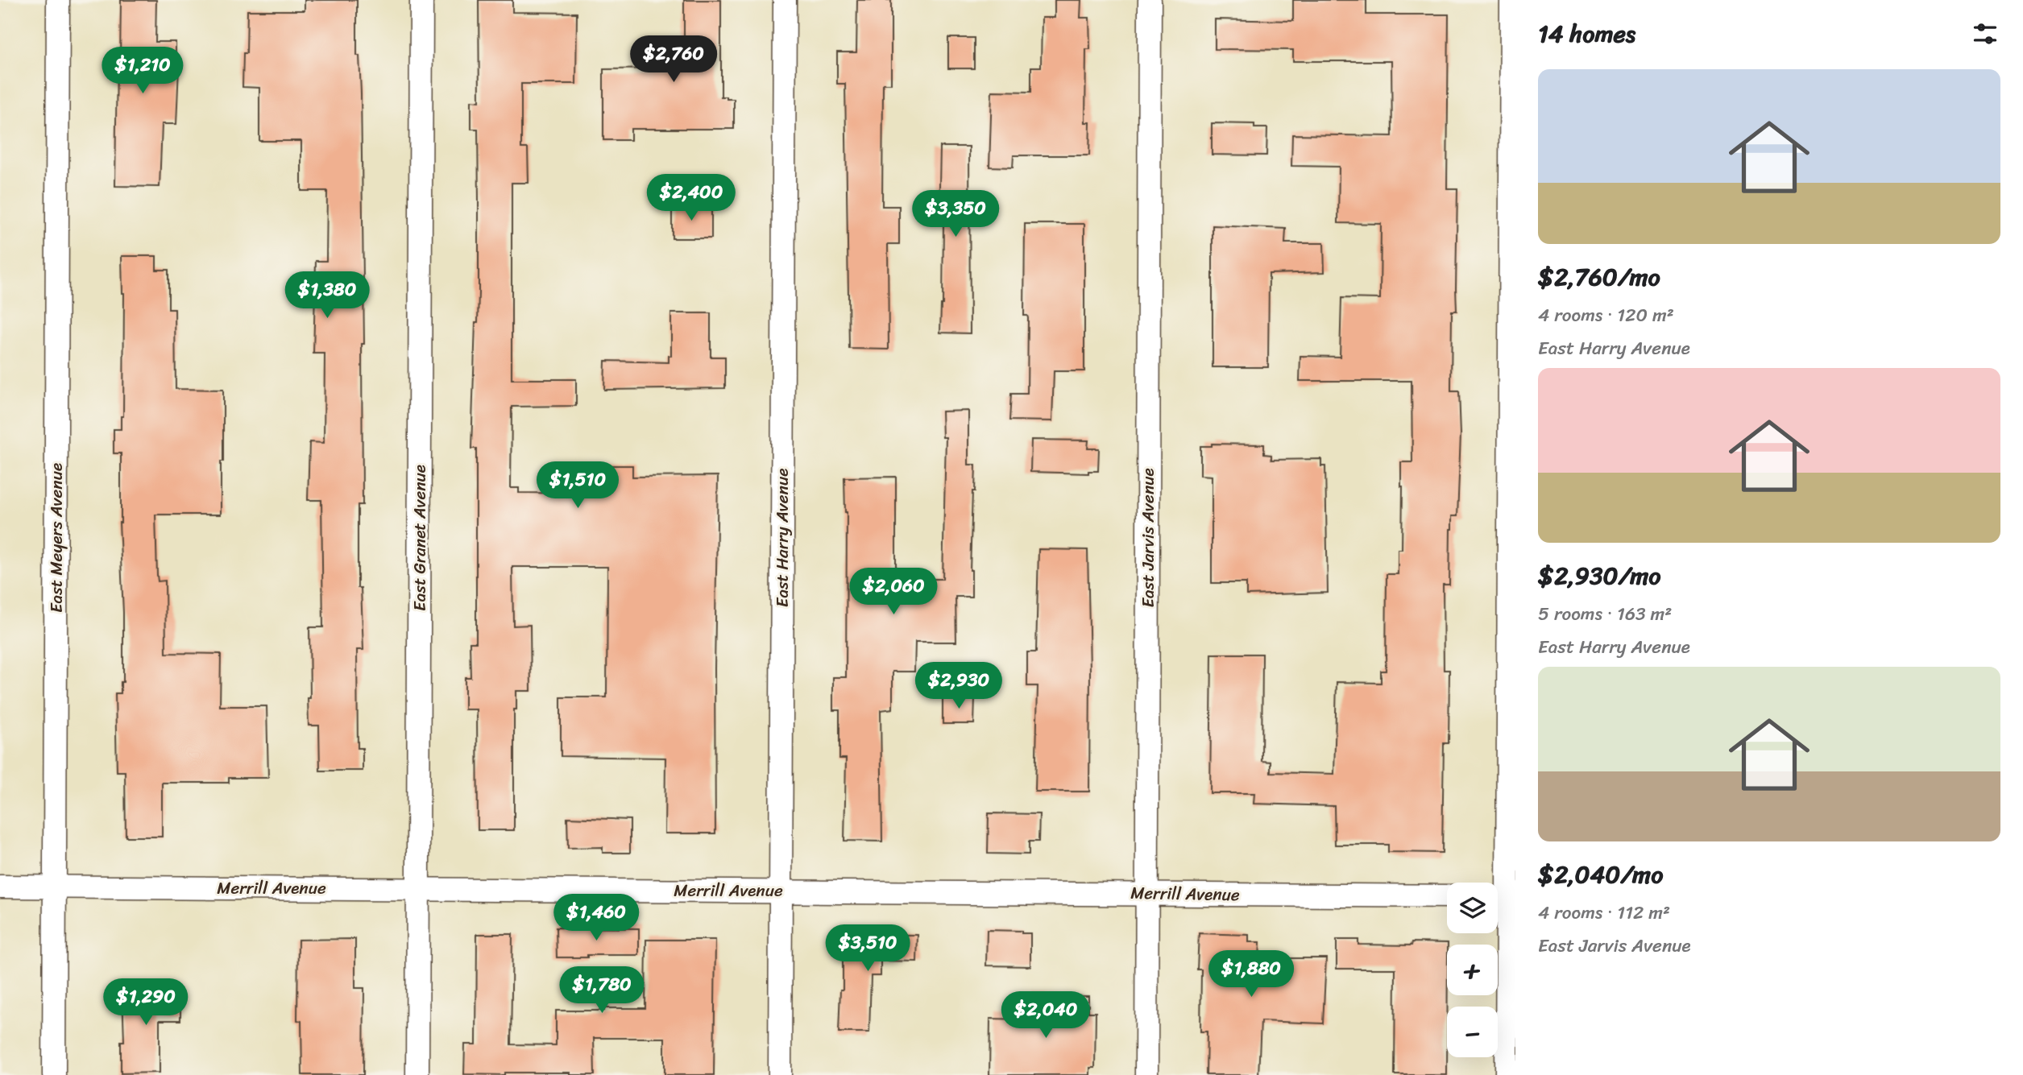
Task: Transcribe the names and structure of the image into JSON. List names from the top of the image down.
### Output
{
  "streets": {
    "street": [
      "East Meyers Avenue",
      "East Granet Avenue",
      "East Harry Avenue",
      "East Jarvis Avenue",
      "Merrill Avenue"
    ]
  },
  "crossings": [
    ["East Meyers Avenue", "Merrill Avenue"],
    ["East Granet Avenue", "Merrill Avenue"],
    ["East Harry Avenue", "Merrill Avenue"],
    ["East Jarvis Avenue", "Merrill Avenue"]
  ],
  "page": {
    "heading": "14 homes",
    "price": [
      "$2,760",
      "$1,210",
      "$2,400",
      "$3,350",
      "$1,380",
      "$1,510",
      "$2,060",
      "$2,930",
      "$1,460",
      "$3,510",
      "$1,880",
      "$1,780",
      "$1,290",
      "$2,040"
    ],
    "list": [
      {
        "name": "$2,760/mo",
        "note": "4 rooms · 120 m² · East Harry Avenue"
      },
      {
        "name": "$2,930/mo",
        "note": "5 rooms · 163 m² · East Harry Avenue"
      },
      {
        "name": "$2,040/mo",
        "note": "4 rooms · 112 m² · East Jarvis Avenue"
      }
    ],
    "map_buttons": ["+", "−"]
  }
}
